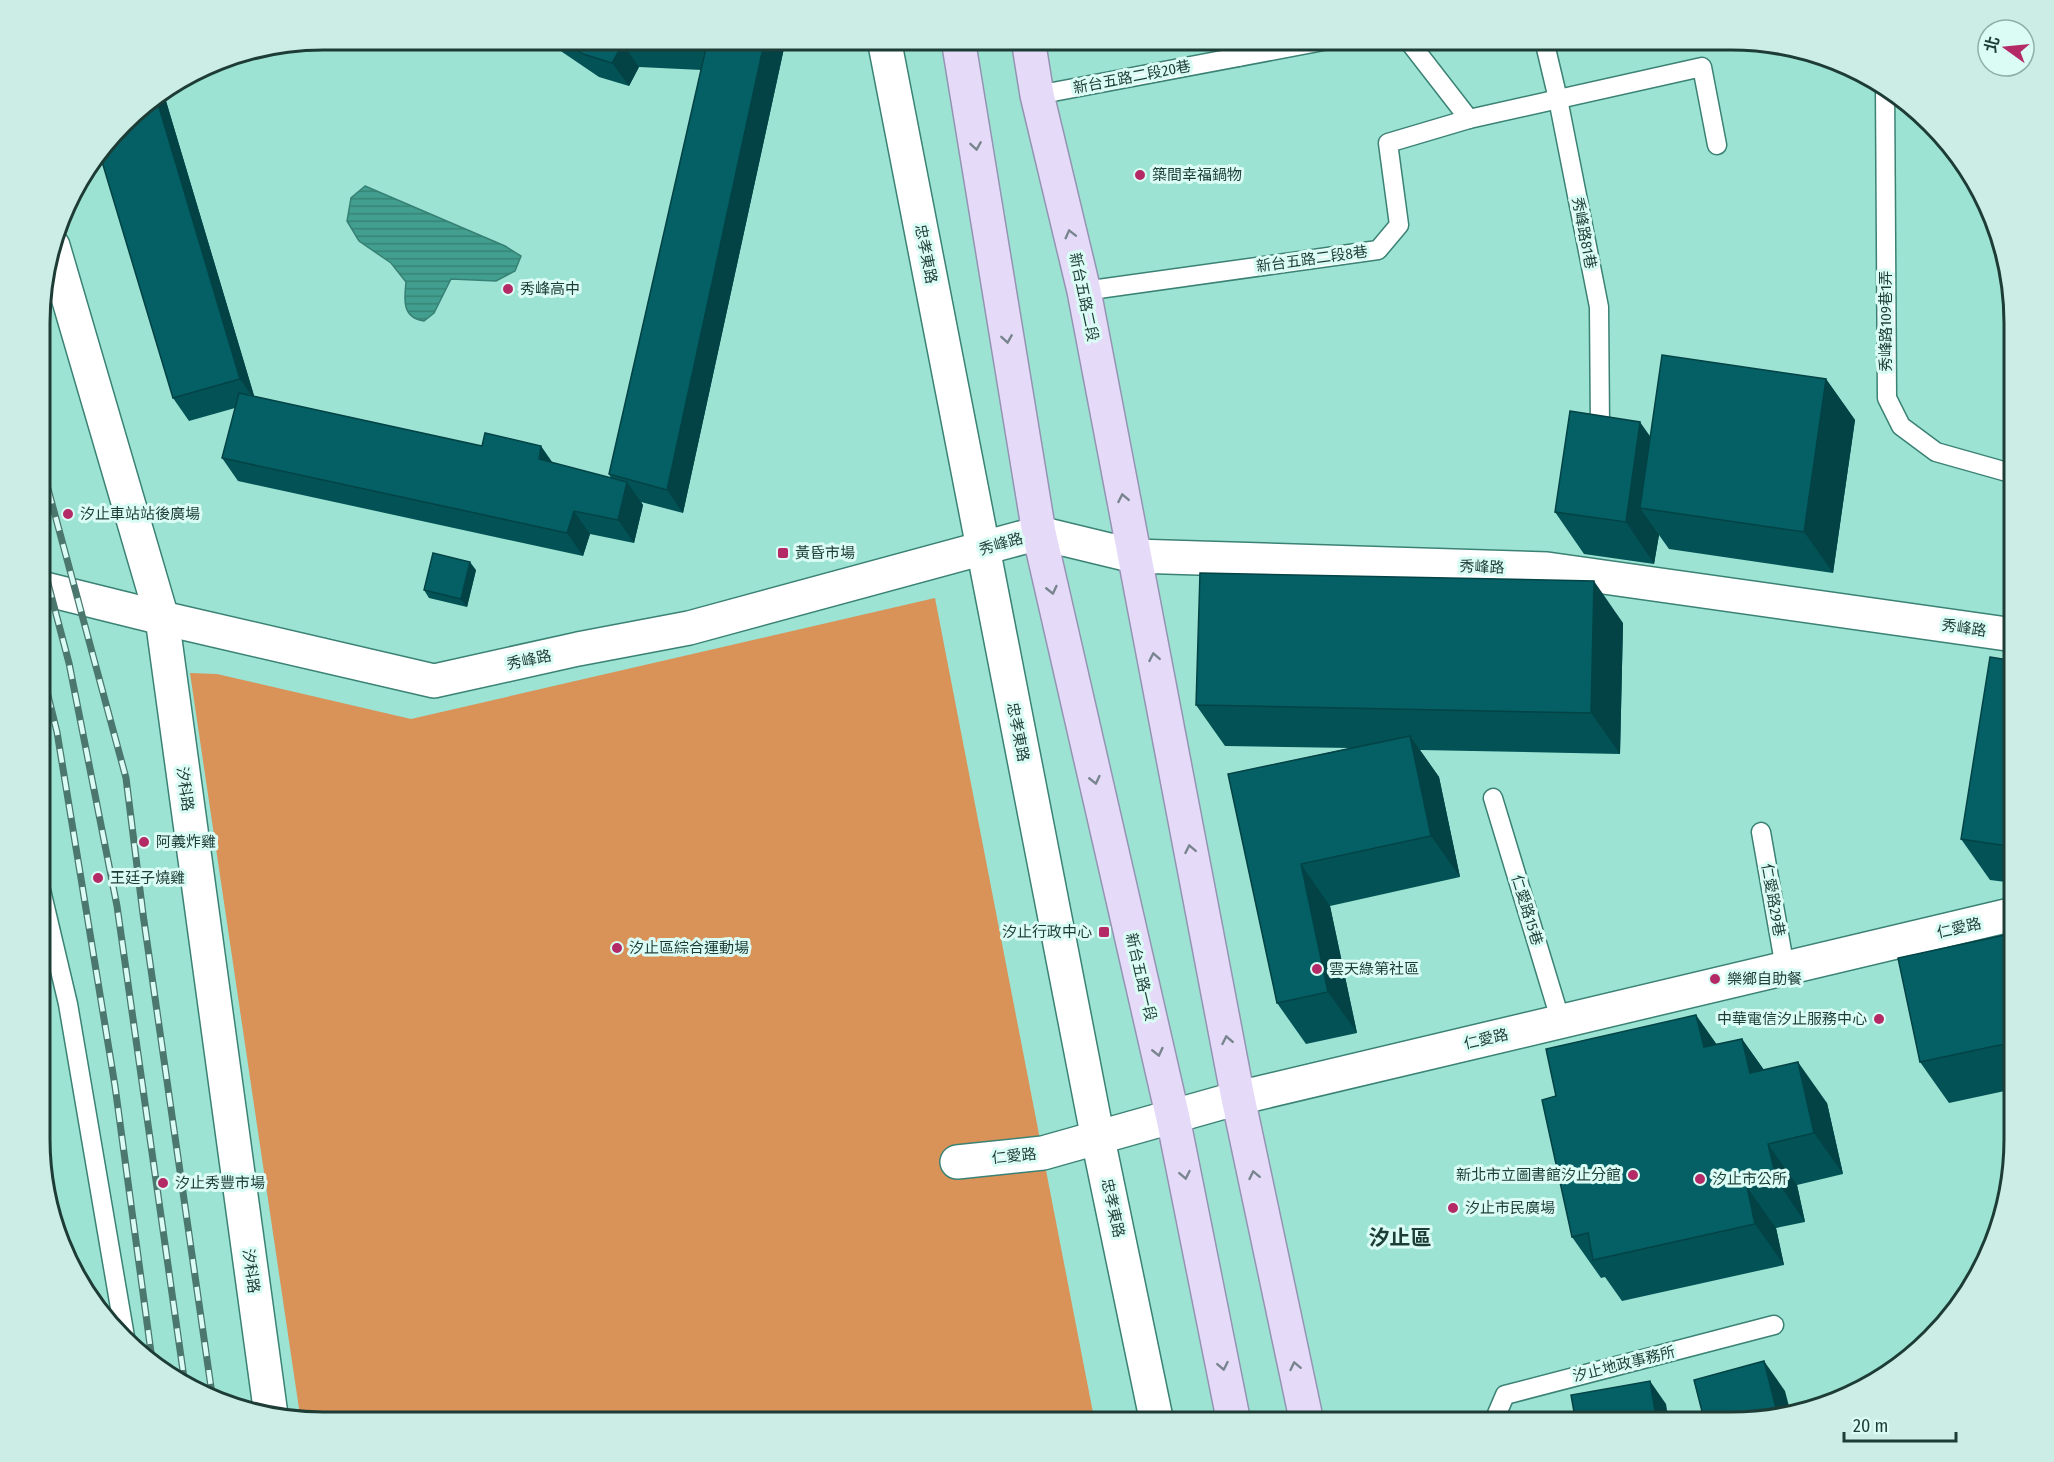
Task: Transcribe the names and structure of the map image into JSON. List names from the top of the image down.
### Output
{
  "streets": {
    "main road": ["新台五路二段", "新台五路一段"],
    "street": [
      "忠孝東路",
      "秀峰路",
      "汐科路",
      "仁愛路"
    ],
    "lane": [
      "新台五路二段20巷",
      "秀峰路81巷",
      "新台五路二段8巷",
      "秀峰路109巷1弄",
      "仁愛路29巷",
      "仁愛路15巷",
      "汐止地政事務所"
    ]
  },
  "crossings": [
    ["新台五路二段20巷", "新台五路二段"],
    ["忠孝東路", "秀峰路"],
    ["忠孝東路", "仁愛路"],
    ["新台五路二段8巷", "新台五路二段"],
    ["新台五路二段", "秀峰路"],
    ["秀峰路", "汐科路"],
    ["秀峰路", "新台五路一段"],
    ["仁愛路29巷", "仁愛路"],
    ["仁愛路15巷", "仁愛路"],
    ["仁愛路", "新台五路一段"]
  ],
  "districts": ["汐止區"],
  "places": {
    "other": [
      "築間幸福鍋物",
      "秀峰高中",
      "汐止車站站後廣場",
      "阿義炸雞",
      "王廷子燒雞",
      "汐止區綜合運動場",
      "雲天綠第社區",
      "樂鄉自助餐",
      "中華電信汐止服務中心",
      "新北市立圖書館汐止分館",
      "汐止市公所",
      "汐止秀豐市場",
      "汐止市民廣場"
    ],
    "transit": ["黃昏市場", "汐止行政中心"]
  },
  "scale_bar": "20 m",
  "north": "left"
}
